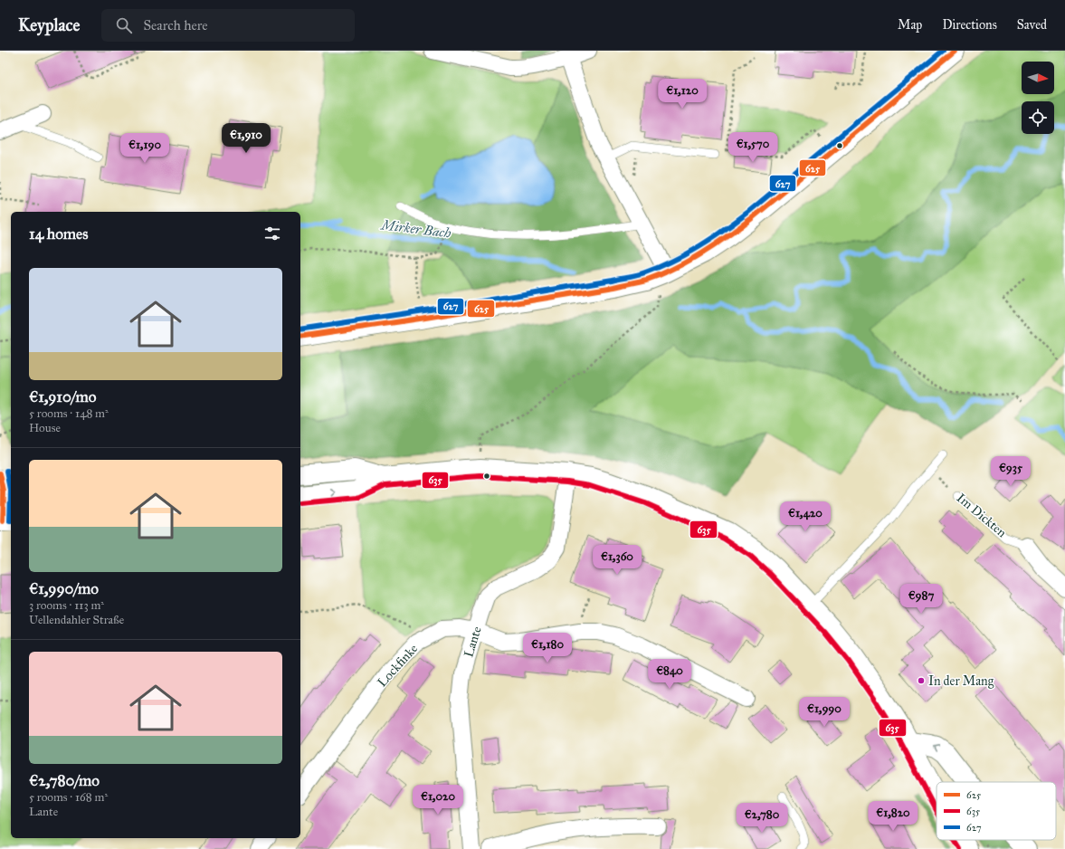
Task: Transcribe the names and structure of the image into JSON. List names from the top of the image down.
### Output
{
  "streets": {
    "street": ["Im Dickten", "Lante", "Lockfinke"]
  },
  "crossings": [
    ["Lante", "Lockfinke"]
  ],
  "water": ["Mirker Bach"],
  "places": ["In der Mang"],
  "lines": ["transit line 625", "transit line 627", "transit line 635"],
  "legend": ["625", "635", "627"],
  "north": "right",
  "page": {
    "header": "Keyplace",
    "search": "Search here",
    "nav": ["Map", "Directions", "Saved"],
    "price": [
      "€1,120",
      "€1,910",
      "€1,570",
      "€1,190",
      "€935",
      "€1,420",
      "€1,360",
      "€987",
      "€1,180",
      "€840",
      "€1,990",
      "€1,020",
      "€1,820",
      "€2,780"
    ],
    "heading": "14 homes",
    "list": [
      {
        "name": "€1,910/mo",
        "note": "5 rooms · 148 m² · House"
      },
      {
        "name": "€1,990/mo",
        "note": "3 rooms · 113 m² · Uellendahler Straße"
      },
      {
        "name": "€2,780/mo",
        "note": "5 rooms · 168 m² · Lante"
      }
    ]
  }
}
